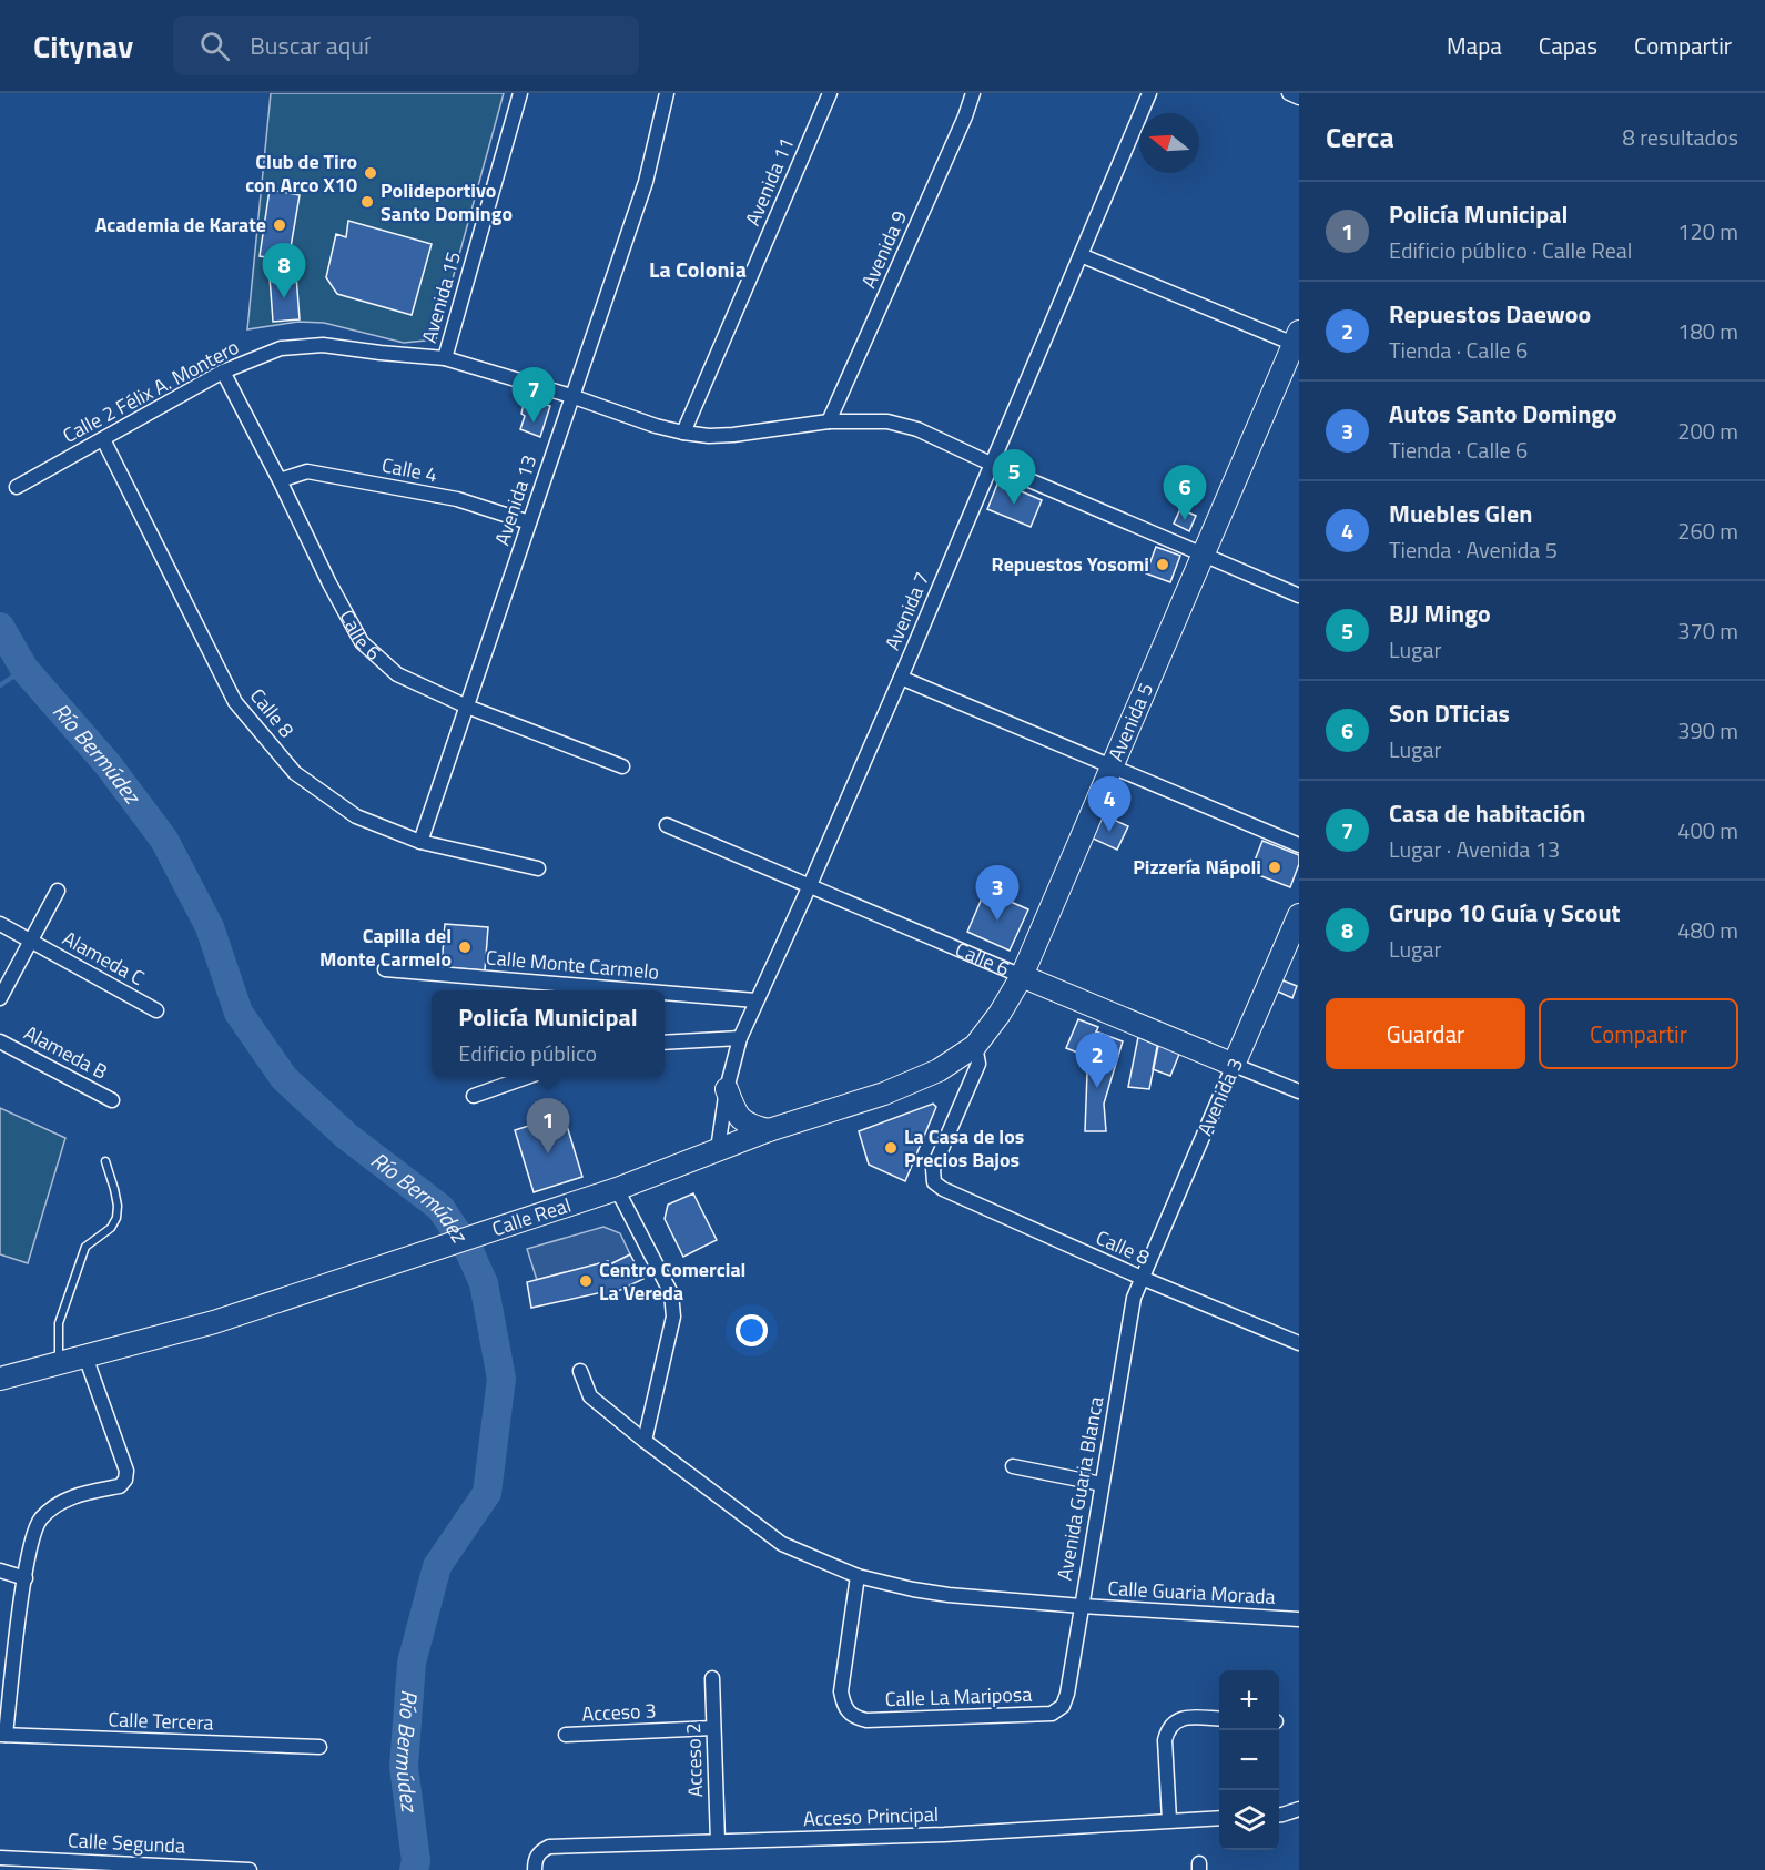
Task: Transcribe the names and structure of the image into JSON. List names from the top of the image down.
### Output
{
  "streets": {
    "main road": [
      "Calle 6",
      "Avenida 5",
      "Avenida 3",
      "Calle Real"
    ],
    "street": [
      "Avenida 11",
      "Avenida 9",
      "Avenida 15",
      "Calle 2 Félix A. Montero",
      "Calle 4",
      "Avenida 13",
      "Avenida 7",
      "Calle 8",
      "Alameda C",
      "Calle Monte Carmelo",
      "Alameda B",
      "Avenida Guaria Blanca",
      "Calle Guaria Morada",
      "Calle La Mariposa",
      "Acceso 3",
      "Calle Tercera",
      "Acceso 2",
      "Acceso Principal",
      "Calle Segunda"
    ]
  },
  "crossings": [
    ["Avenida 11", "Calle 2 Félix A. Montero"],
    ["Avenida 9", "Calle 2 Félix A. Montero"],
    ["Avenida 15", "Calle 2 Félix A. Montero"],
    ["Calle 2 Félix A. Montero", "Avenida 13"],
    ["Calle 2 Félix A. Montero", "Avenida 7"],
    ["Calle 2 Félix A. Montero", "Calle 6"],
    ["Calle 2 Félix A. Montero", "Calle 8"],
    ["Calle 2 Félix A. Montero", "Avenida 5"],
    ["Calle 4", "Avenida 13"],
    ["Calle 4", "Calle 6"],
    ["Avenida 13", "Calle 6"],
    ["Avenida 13", "Calle 8"],
    ["Avenida 7", "Calle 6"],
    ["Avenida 7", "Calle Monte Carmelo"],
    ["Avenida 7", "Calle Real"],
    ["Calle 6", "Avenida 5"],
    ["Calle 6", "Avenida 3"],
    ["Calle 8", "Avenida 5"],
    ["Calle 8", "Avenida 3"],
    ["Calle 8", "Calle Real"],
    ["Calle 8", "Avenida Guaria Blanca"],
    ["Avenida 5", "Calle Real"],
    ["Avenida 3", "Avenida Guaria Blanca"],
    ["Avenida Guaria Blanca", "Calle Guaria Morada"],
    ["Avenida Guaria Blanca", "Calle La Mariposa"],
    ["Calle Guaria Morada", "Calle La Mariposa"],
    ["Acceso 3", "Acceso 2"],
    ["Acceso 2", "Acceso Principal"]
  ],
  "districts": ["La Colonia"],
  "water": ["Río Bermúdez"],
  "places": [
    "Club de Tiro con Arco X10",
    "Polideportivo Santo Domingo",
    "Academia de Karate",
    "Repuestos Yosomi",
    "Pizzería Nápoli",
    "Capilla del Monte Carmelo",
    "La Casa de los Precios Bajos",
    "Centro Comercial La Vereda"
  ],
  "north": "left",
  "page": {
    "header": "Citynav",
    "search": "Buscar aquí",
    "nav": ["Mapa", "Capas", "Compartir"],
    "heading": ["Cerca", "8 resultados"],
    "list": [
      {
        "mark": "1",
        "name": "Policía Municipal",
        "note": "Edificio público · Calle Real",
        "value": "120 m"
      },
      {
        "mark": "2",
        "name": "Repuestos Daewoo",
        "note": "Tienda · Calle 6",
        "value": "180 m"
      },
      {
        "mark": "3",
        "name": "Autos Santo Domingo",
        "note": "Tienda · Calle 6",
        "value": "200 m"
      },
      {
        "mark": "4",
        "name": "Muebles Glen",
        "note": "Tienda · Avenida 5",
        "value": "260 m"
      },
      {
        "mark": "5",
        "name": "BJJ Mingo",
        "note": "Lugar",
        "value": "370 m"
      },
      {
        "mark": "6",
        "name": "Son DTicias",
        "note": "Lugar",
        "value": "390 m"
      },
      {
        "mark": "7",
        "name": "Casa de habitación",
        "note": "Lugar · Avenida 13",
        "value": "400 m"
      },
      {
        "mark": "8",
        "name": "Grupo 10 Guía y Scout",
        "note": "Lugar",
        "value": "480 m"
      }
    ],
    "pins": [
      "8",
      "7",
      "5",
      "6",
      "4",
      "3",
      "2",
      "1"
    ],
    "buttons": ["Guardar", "Compartir"],
    "popup": ["Policía Municipal", "Edificio público"],
    "map_buttons": ["+", "−"]
  }
}
